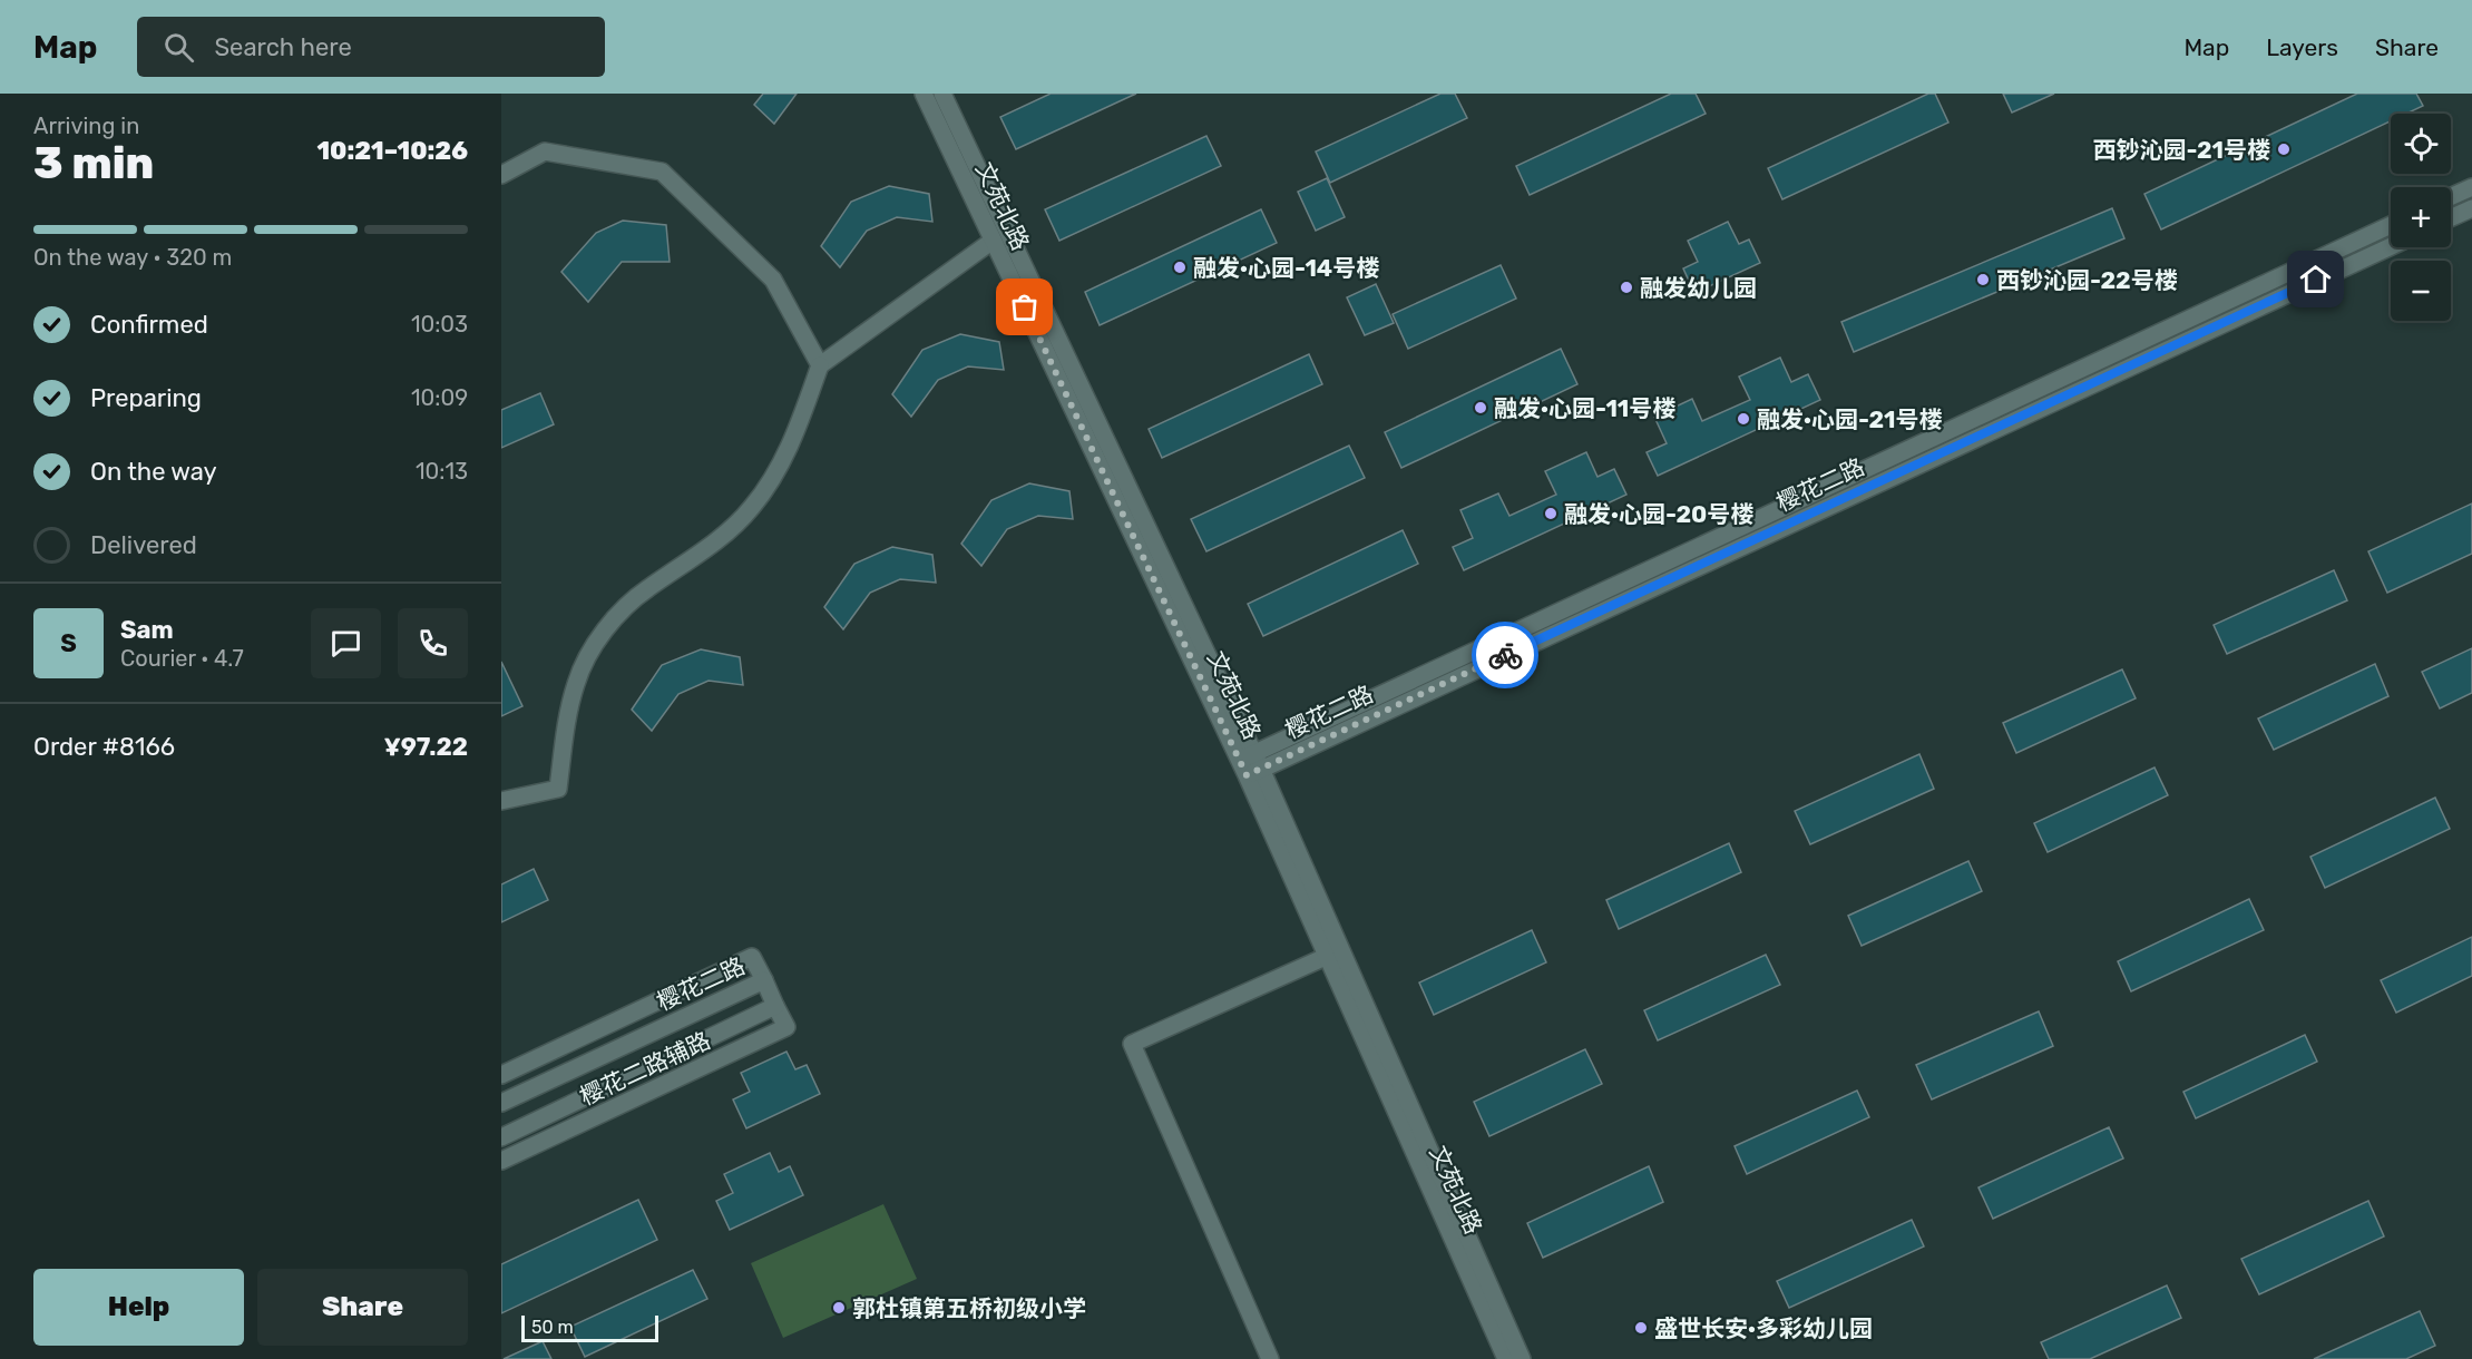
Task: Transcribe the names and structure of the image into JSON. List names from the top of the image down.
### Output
{
  "streets": {
    "street": ["文苑北路", "樱花二路", "樱花二路辅路"]
  },
  "crossings": [
    ["文苑北路", "樱花二路"],
    ["樱花二路", "樱花二路辅路"]
  ],
  "places": [
    "西钞沁园-21号楼",
    "融发·心园-14号楼",
    "西钞沁园-22号楼",
    "融发幼儿园",
    "融发·心园-11号楼",
    "融发·心园-21号楼",
    "融发·心园-20号楼",
    "郭杜镇第五桥初级小学",
    "盛世长安·多彩幼儿园"
  ],
  "scale_bar": "50 m",
  "page": {
    "header": "Map",
    "search": "Search here",
    "nav": ["Map", "Layers", "Share"],
    "heading": ["3 min", "Arriving in", "10:21–10:26"],
    "panel": [
      "Sam",
      "Courier · 4.7",
      "Order #8166",
      "¥97.22"
    ],
    "map_buttons": ["+", "−"],
    "bar": "On the way · 320 m",
    "list": [
      ["Confirmed", "10:03"],
      ["Preparing", "10:09"],
      ["On the way", "10:13"],
      "Delivered"
    ],
    "round": "S",
    "buttons": ["Help", "Share"],
    "scale": "50 m"
  }
}
